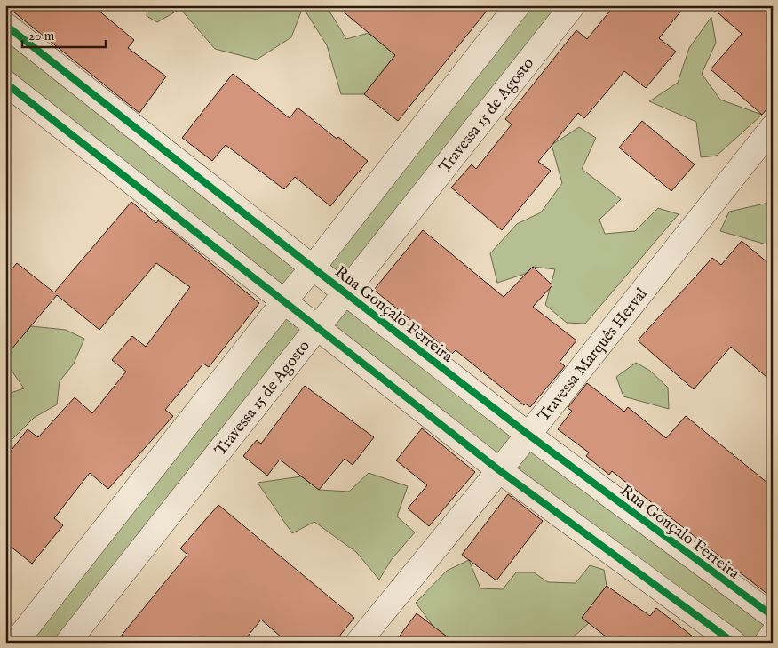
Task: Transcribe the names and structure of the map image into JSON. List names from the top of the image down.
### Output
{
  "streets": {
    "street": ["Travessa 15 de Agosto", "Rua Gonçalo Ferreira", "Travessa Marquês Herval"]
  },
  "crossings": [
    ["Travessa 15 de Agosto", "Rua Gonçalo Ferreira"],
    ["Rua Gonçalo Ferreira", "Travessa Marquês Herval"]
  ],
  "scale_bar": "20 m"
}
